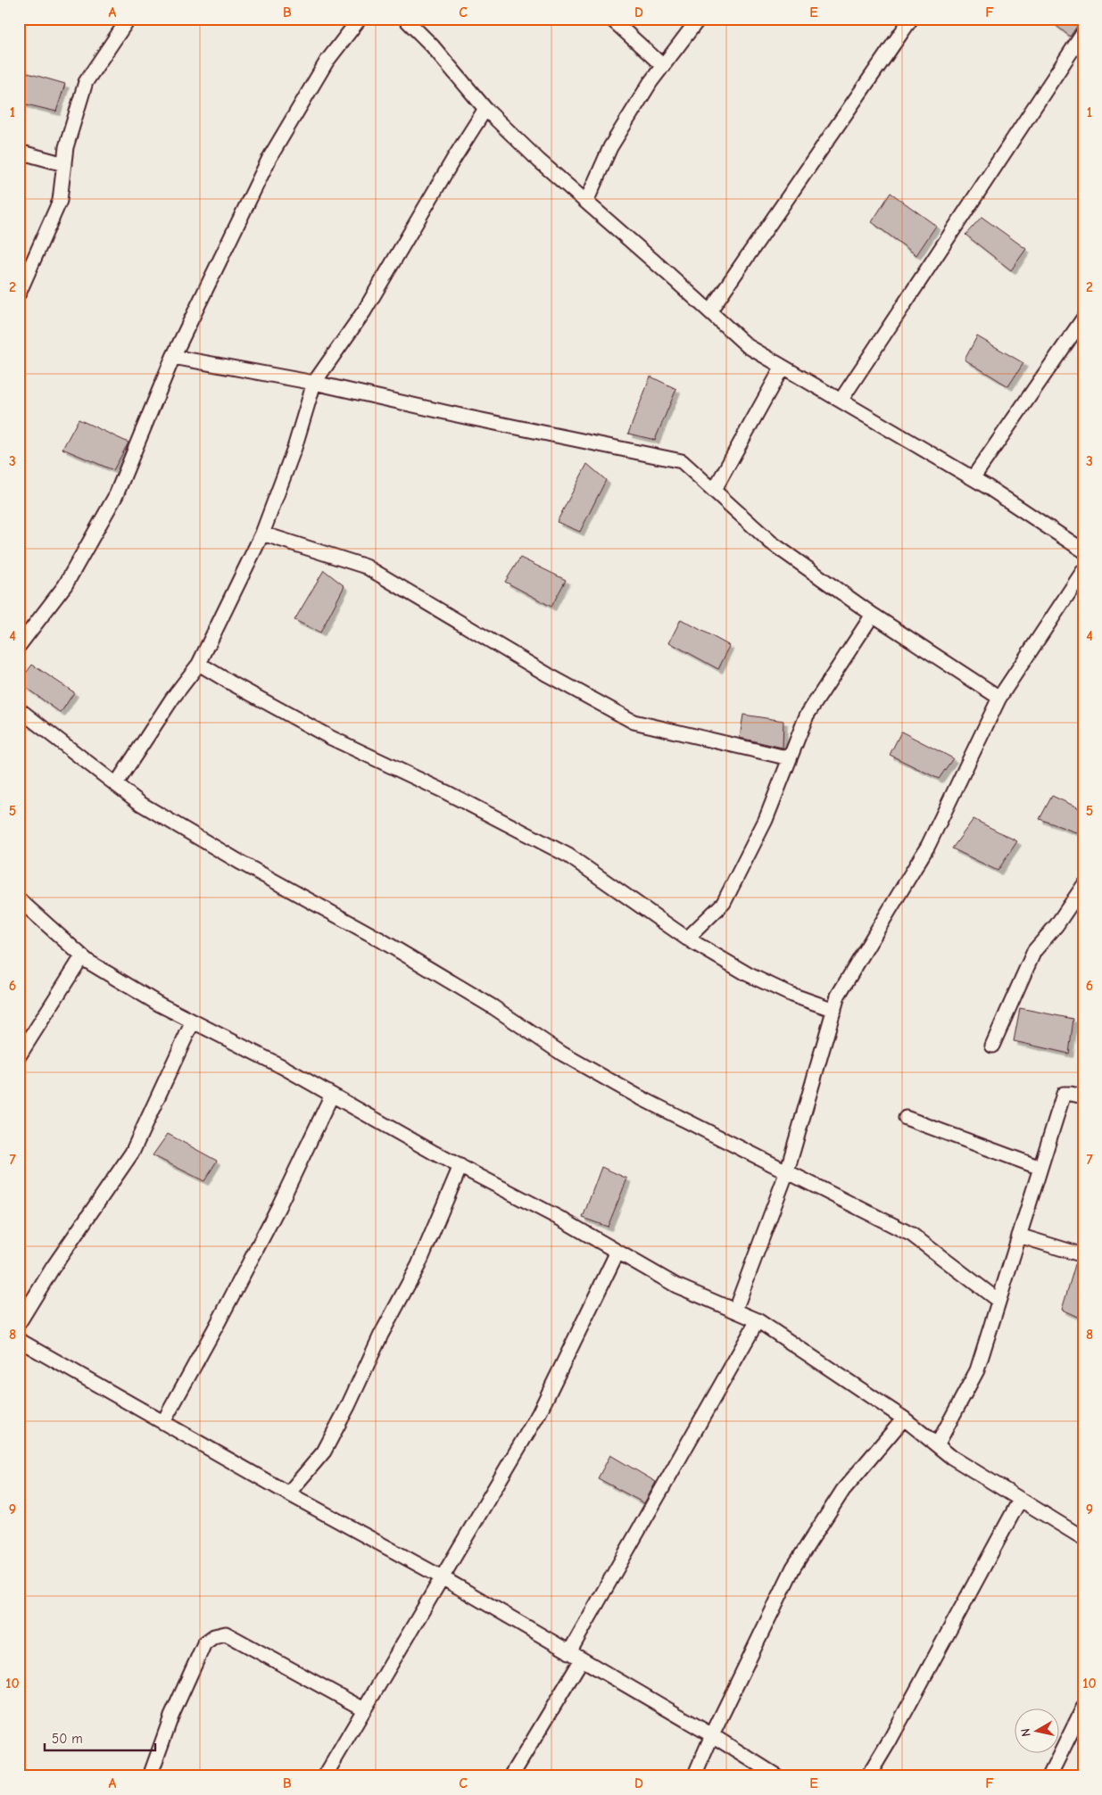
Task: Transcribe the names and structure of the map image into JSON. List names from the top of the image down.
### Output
{
  "scale_bar": "50 m",
  "north": "left",
  "grid": {
    "columns": [
      "A",
      "B",
      "C",
      "D",
      "E",
      "F"
    ],
    "rows": [
      "1",
      "2",
      "3",
      "4",
      "5",
      "6",
      "7",
      "8",
      "9",
      "10"
    ]
  }
}
